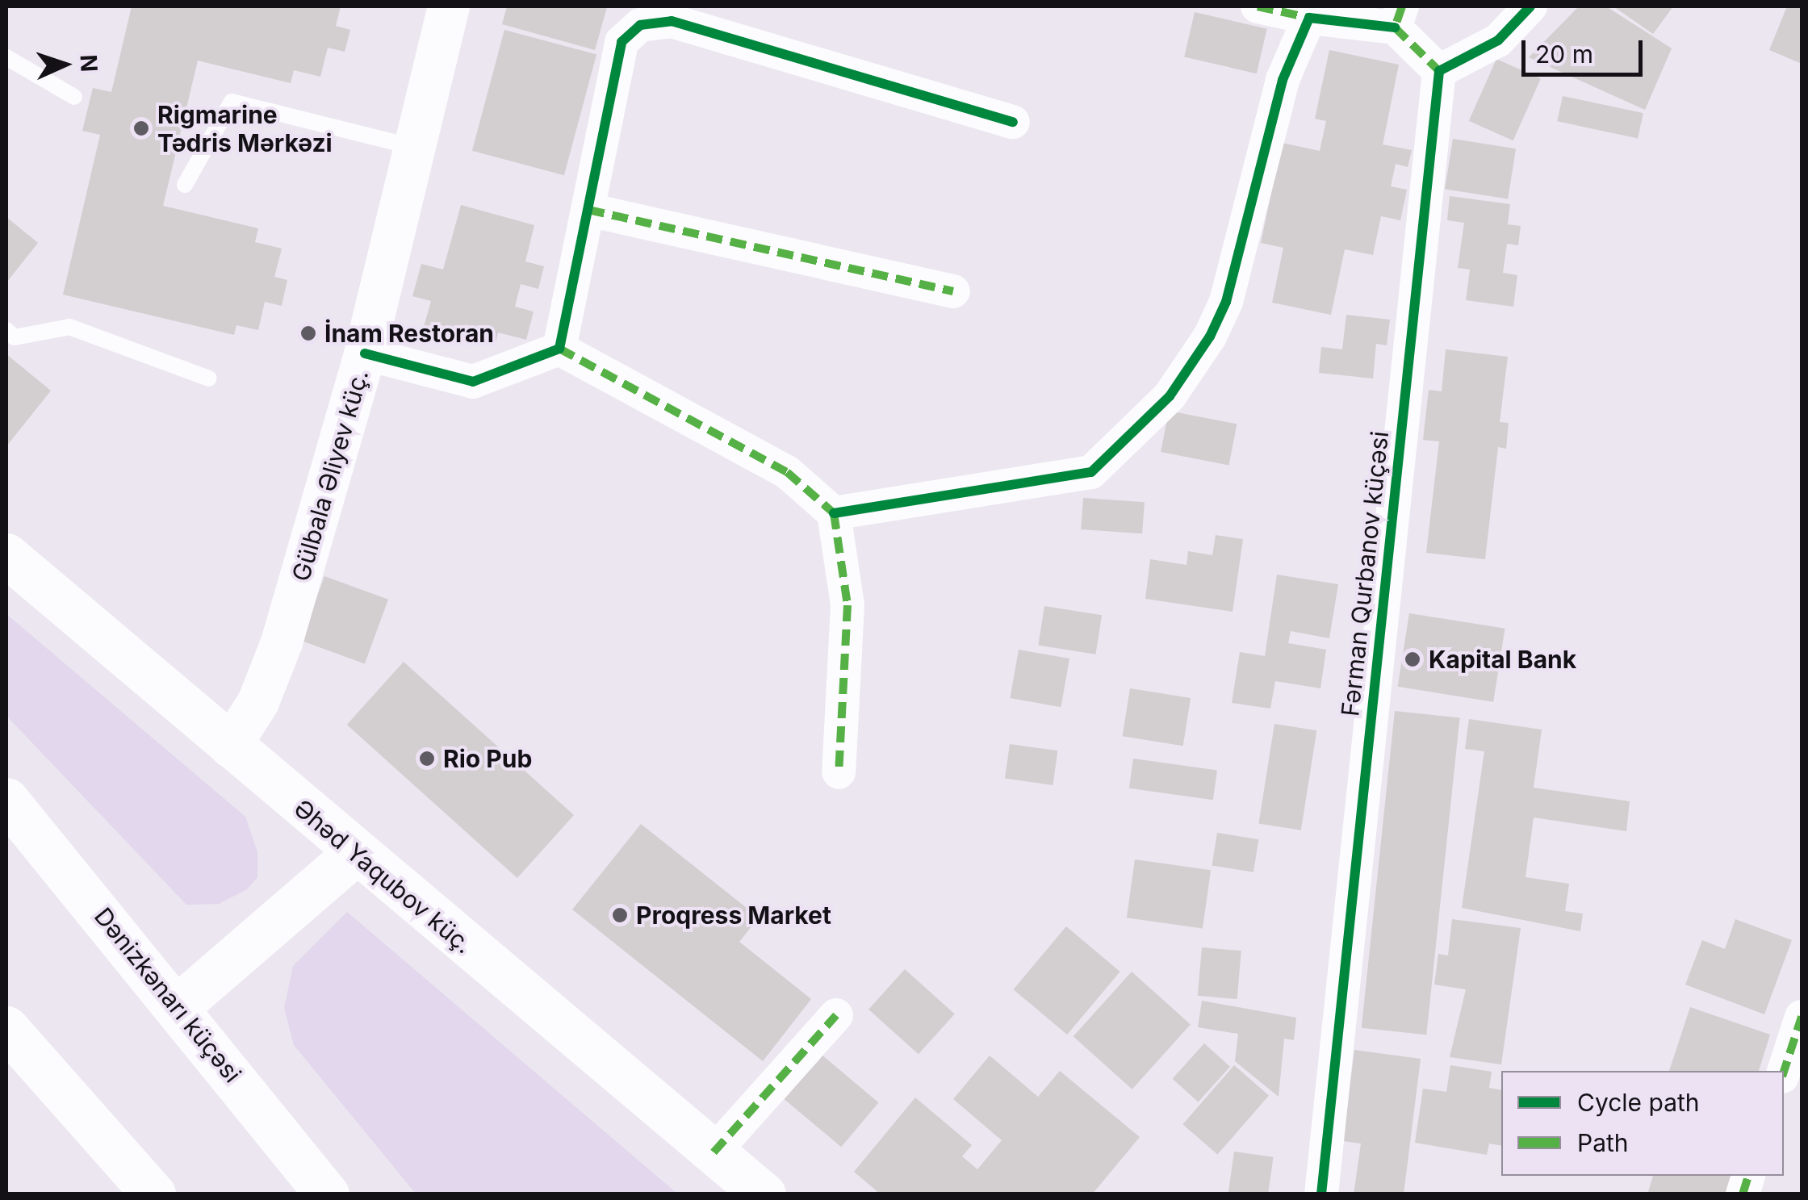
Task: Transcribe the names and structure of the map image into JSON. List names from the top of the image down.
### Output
{
  "streets": {
    "main road": ["Əhəd Yaqubov küç.", "Dənizkənarı küçəsi"],
    "street": ["Gülbala Əliyev küç.", "Fərman Qurbanov küçəsi"]
  },
  "crossings": [
    ["Gülbala Əliyev küç.", "Əhəd Yaqubov küç."]
  ],
  "places": [
    "Rigmarine Tədris Mərkəzi",
    "İnam Restoran",
    "Kapital Bank",
    "Rio Pub",
    "Proqress Market"
  ],
  "legend": ["Cycle path", "Path"],
  "scale_bar": "20 m",
  "north": "right"
}
